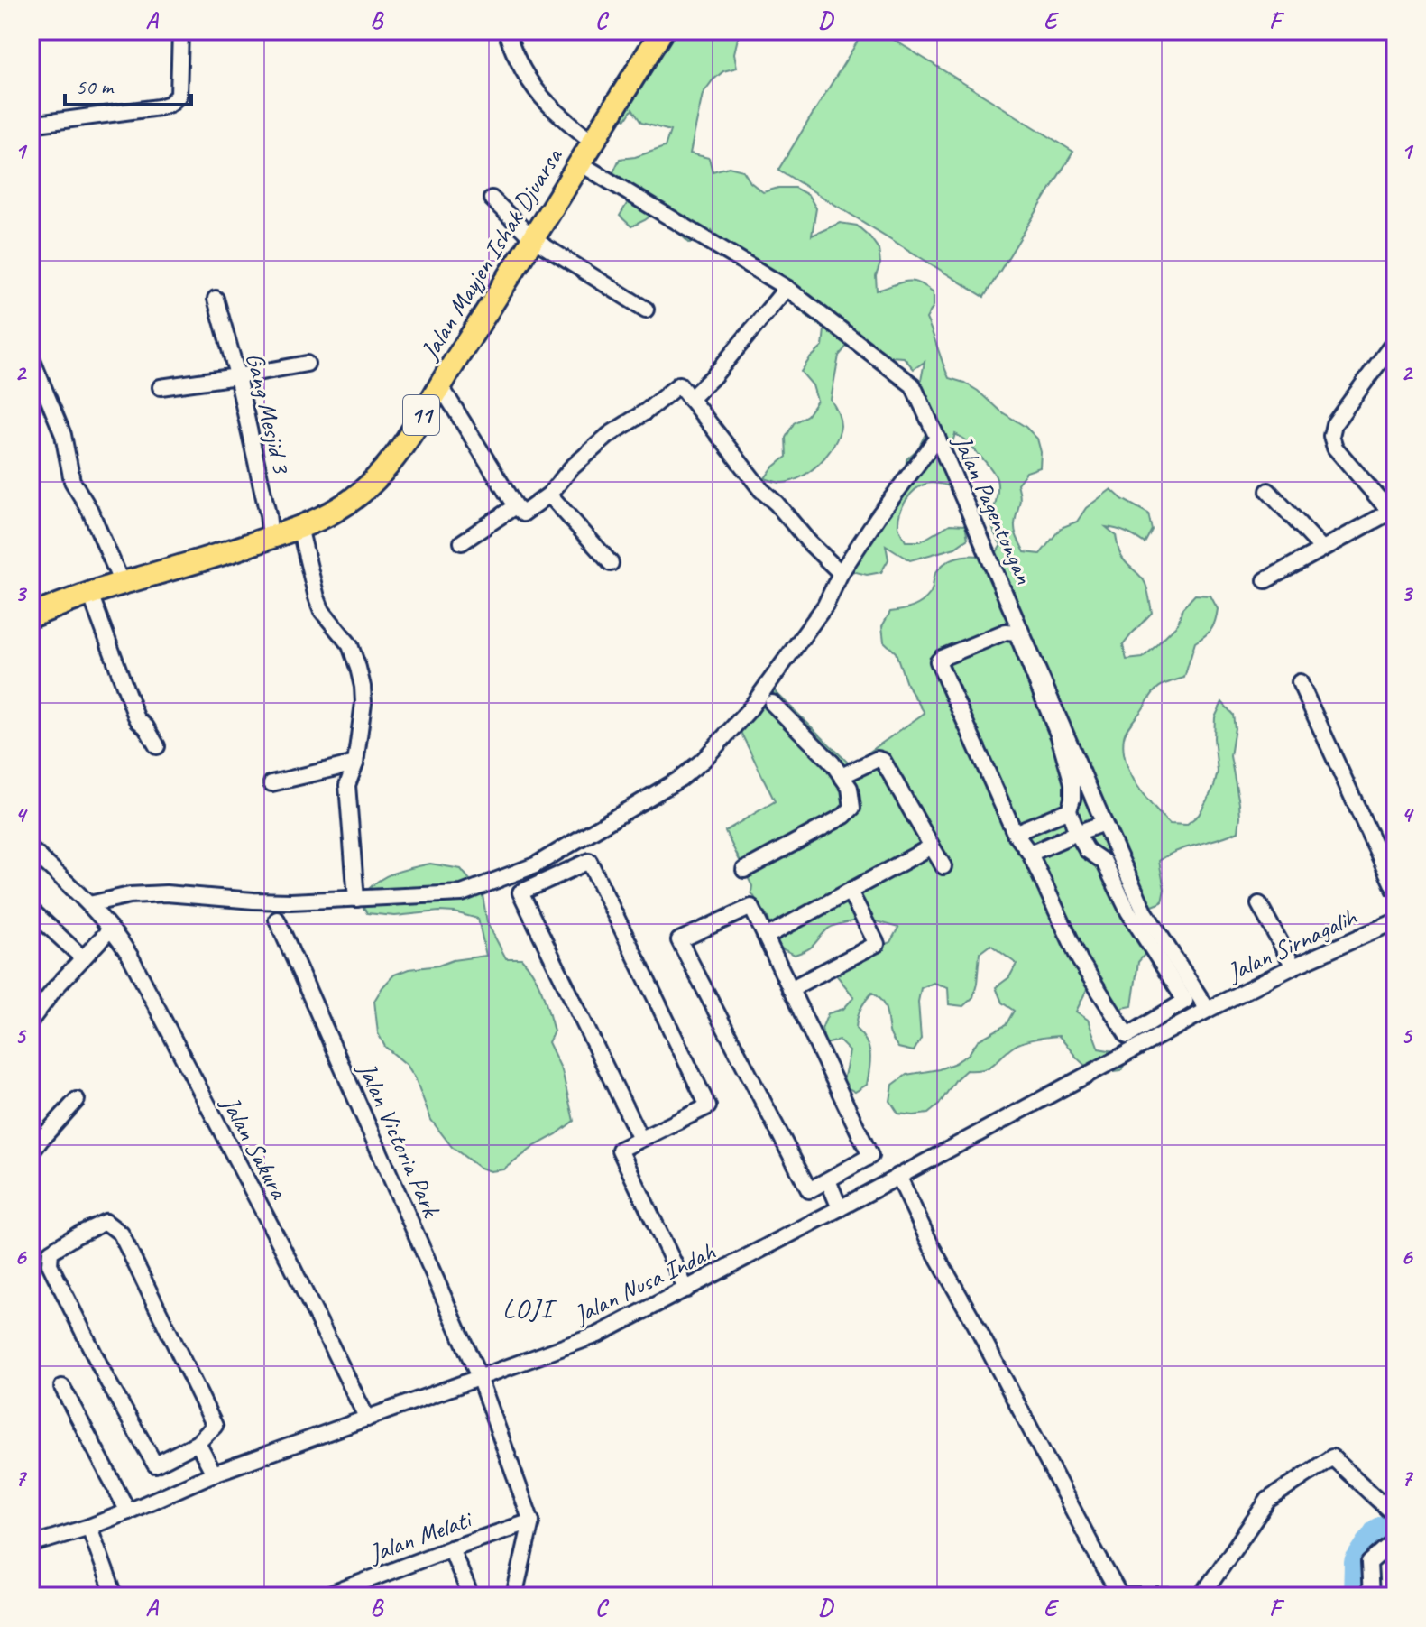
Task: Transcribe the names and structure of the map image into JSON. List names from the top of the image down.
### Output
{
  "streets": {
    "main road": ["Jalan Mayjen Ishak Djuarsa", "11"],
    "street": [
      "Gang Mesjid 3",
      "Jalan Pagentongan",
      "Jalan Sirnagalih",
      "Jalan Victoria Park",
      "Jalan Sakura",
      "Jalan Nusa Indah",
      "Jalan Melati"
    ]
  },
  "crossings": [
    ["Jalan Mayjen Ishak Djuarsa", "Gang Mesjid 3"],
    ["Jalan Mayjen Ishak Djuarsa", "Jalan Pagentongan"],
    ["Jalan Pagentongan", "Jalan Sirnagalih"],
    ["Jalan Pagentongan", "Jalan Nusa Indah"],
    ["Jalan Sirnagalih", "Jalan Nusa Indah"],
    ["Jalan Victoria Park", "Jalan Nusa Indah"],
    ["Jalan Victoria Park", "Jalan Melati"],
    ["Jalan Sakura", "Jalan Nusa Indah"]
  ],
  "districts": ["LOJI"],
  "scale_bar": "50 m",
  "grid": {
    "columns": [
      "A",
      "B",
      "C",
      "D",
      "E",
      "F"
    ],
    "rows": [
      "1",
      "2",
      "3",
      "4",
      "5",
      "6",
      "7"
    ]
  }
}
